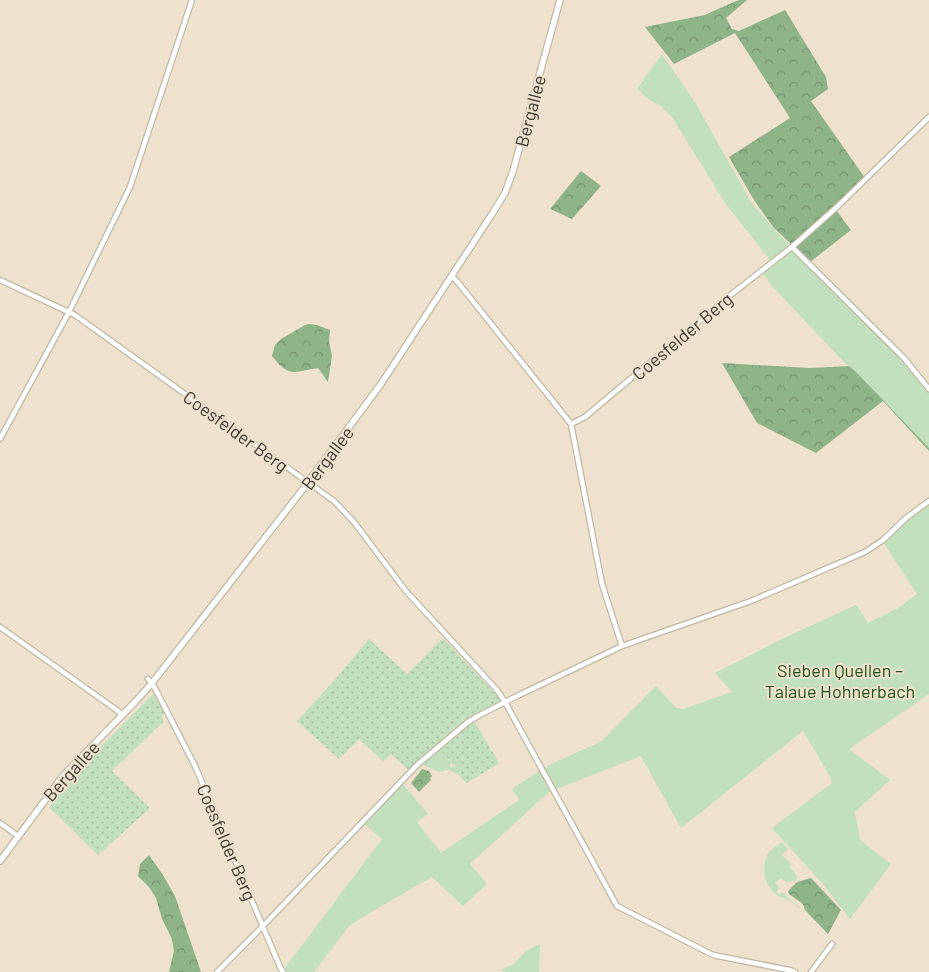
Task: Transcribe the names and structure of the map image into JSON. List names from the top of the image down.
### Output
{
  "streets": {
    "street": ["Bergallee", "Coesfelder Berg"]
  },
  "crossings": [
    ["Bergallee", "Coesfelder Berg"]
  ],
  "parks": ["Sieben Quellen – Talaue Hohnerbach"]
}
